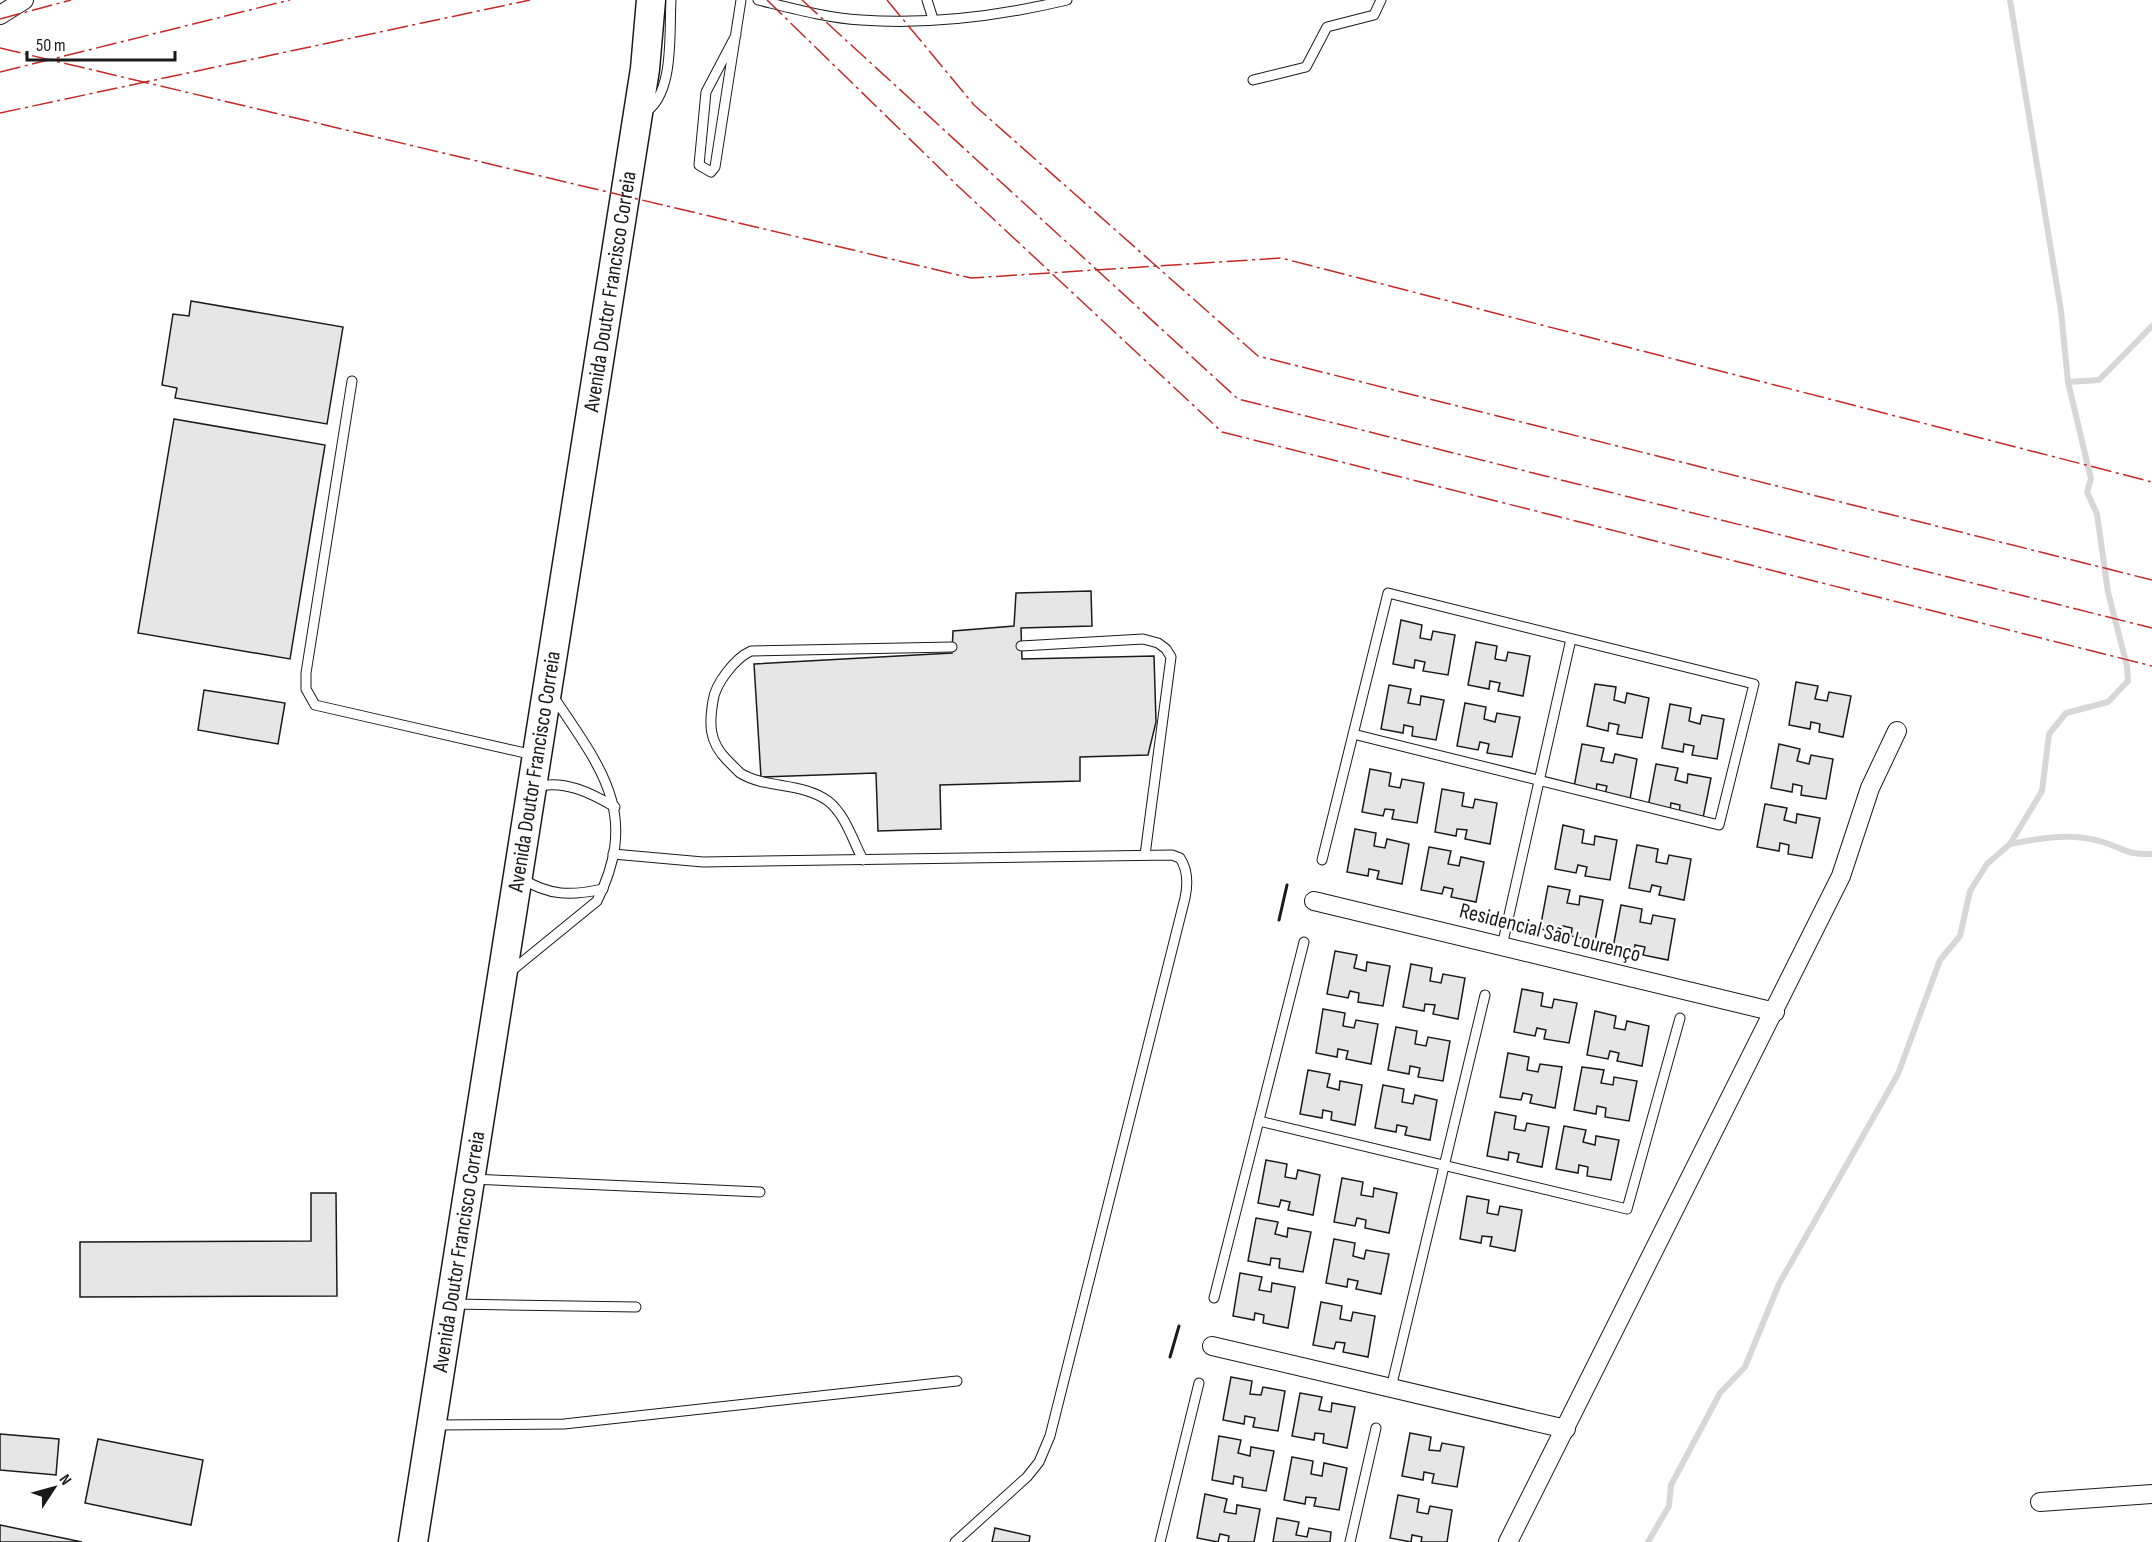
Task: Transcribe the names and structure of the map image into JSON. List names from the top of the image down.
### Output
{
  "streets": {
    "main road": ["Avenida Doutor Francisco Correia"],
    "street": ["Residencial São Lourenço"]
  },
  "scale_bar": "50 m",
  "north": "top right"
}
